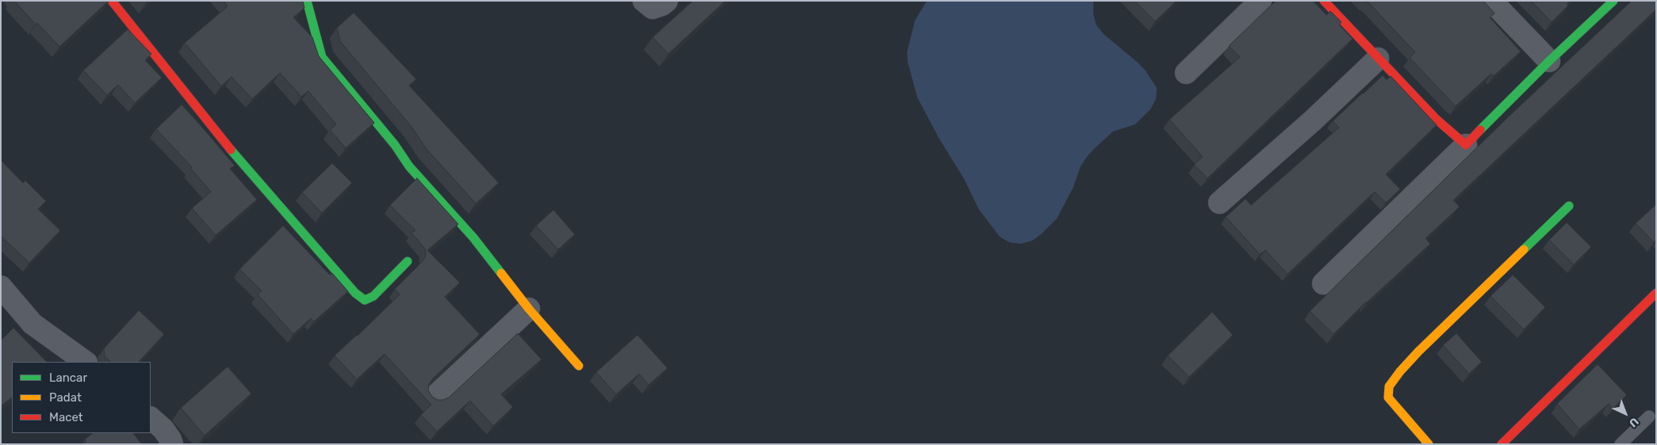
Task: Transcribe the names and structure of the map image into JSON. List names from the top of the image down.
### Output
{
  "legend": ["Lancar", "Padat", "Macet"],
  "north": "bottom right"
}
